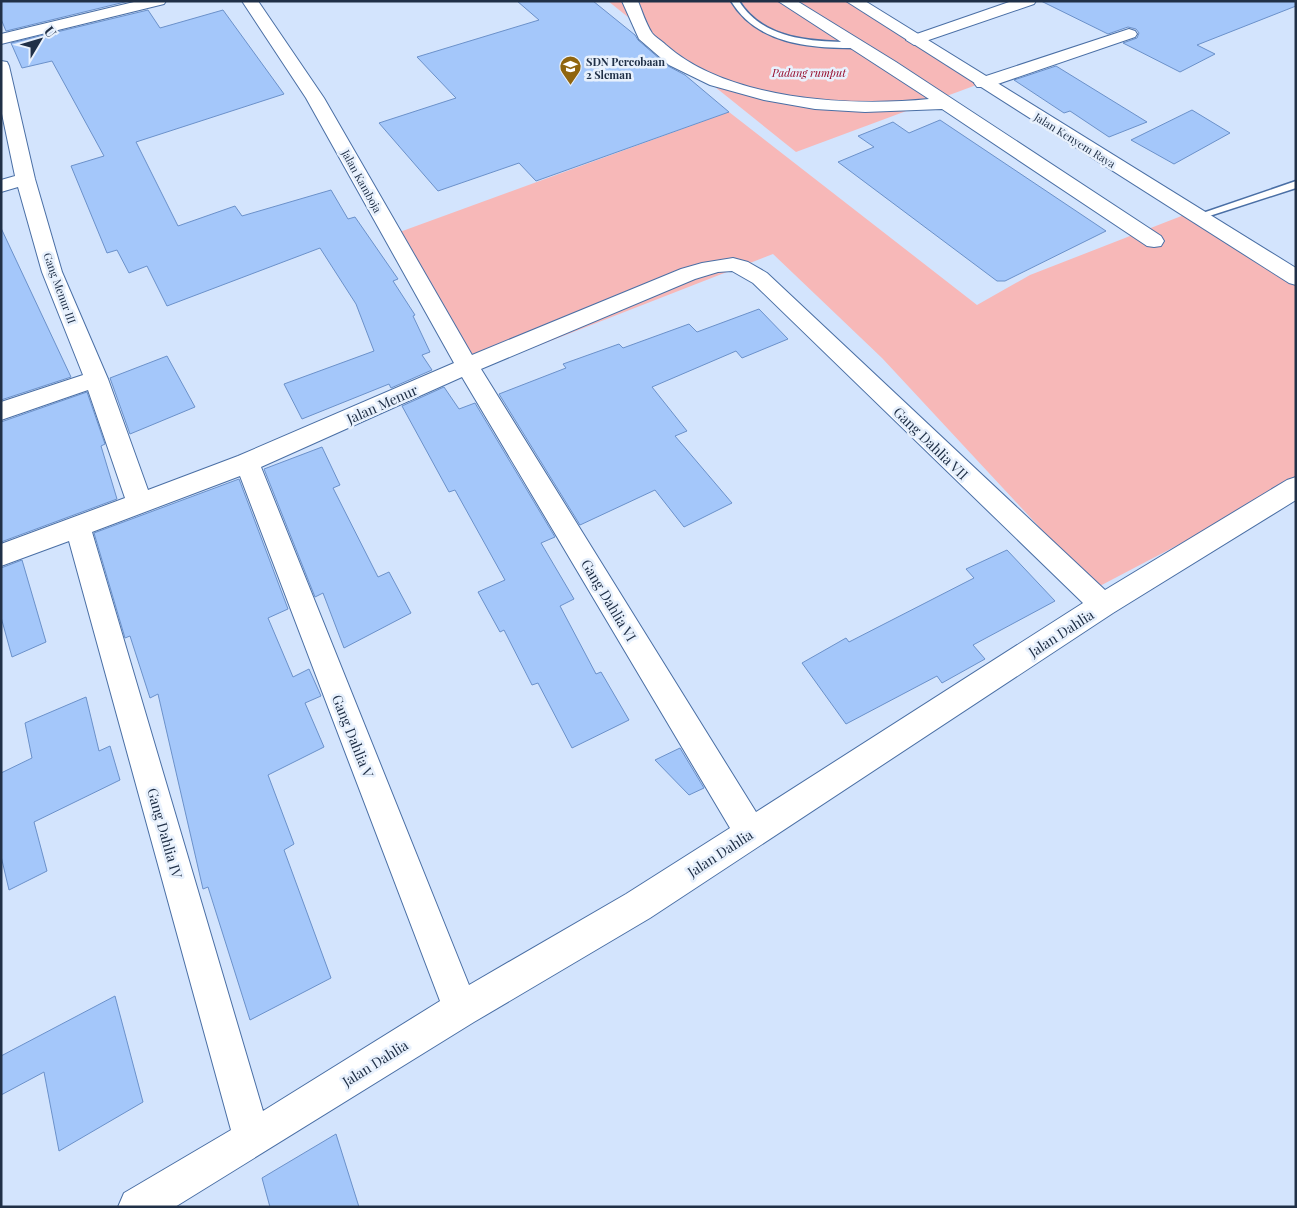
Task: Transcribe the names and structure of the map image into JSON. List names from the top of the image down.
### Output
{
  "streets": {
    "street": [
      "Jalan Kenyem Raya",
      "Jalan Kamboja",
      "Gang Menur III",
      "Jalan Menur",
      "Gang Dahlia VII",
      "Gang Dahlia VI",
      "Jalan Dahlia",
      "Gang Dahlia V",
      "Gang Dahlia IV"
    ]
  },
  "crossings": [
    ["Jalan Kamboja", "Jalan Menur"],
    ["Jalan Kamboja", "Gang Dahlia VI"],
    ["Gang Menur III", "Jalan Menur"],
    ["Jalan Menur", "Gang Dahlia VII"],
    ["Jalan Menur", "Gang Dahlia VI"],
    ["Jalan Menur", "Gang Dahlia V"],
    ["Jalan Menur", "Gang Dahlia IV"],
    ["Gang Dahlia VII", "Jalan Dahlia"],
    ["Gang Dahlia VI", "Jalan Dahlia"],
    ["Jalan Dahlia", "Gang Dahlia V"],
    ["Jalan Dahlia", "Gang Dahlia IV"]
  ],
  "parks": ["Padang rumput"],
  "places": {
    "school or university": ["SDN Percobaan 2 Sleman"]
  },
  "north": "top right"
}
